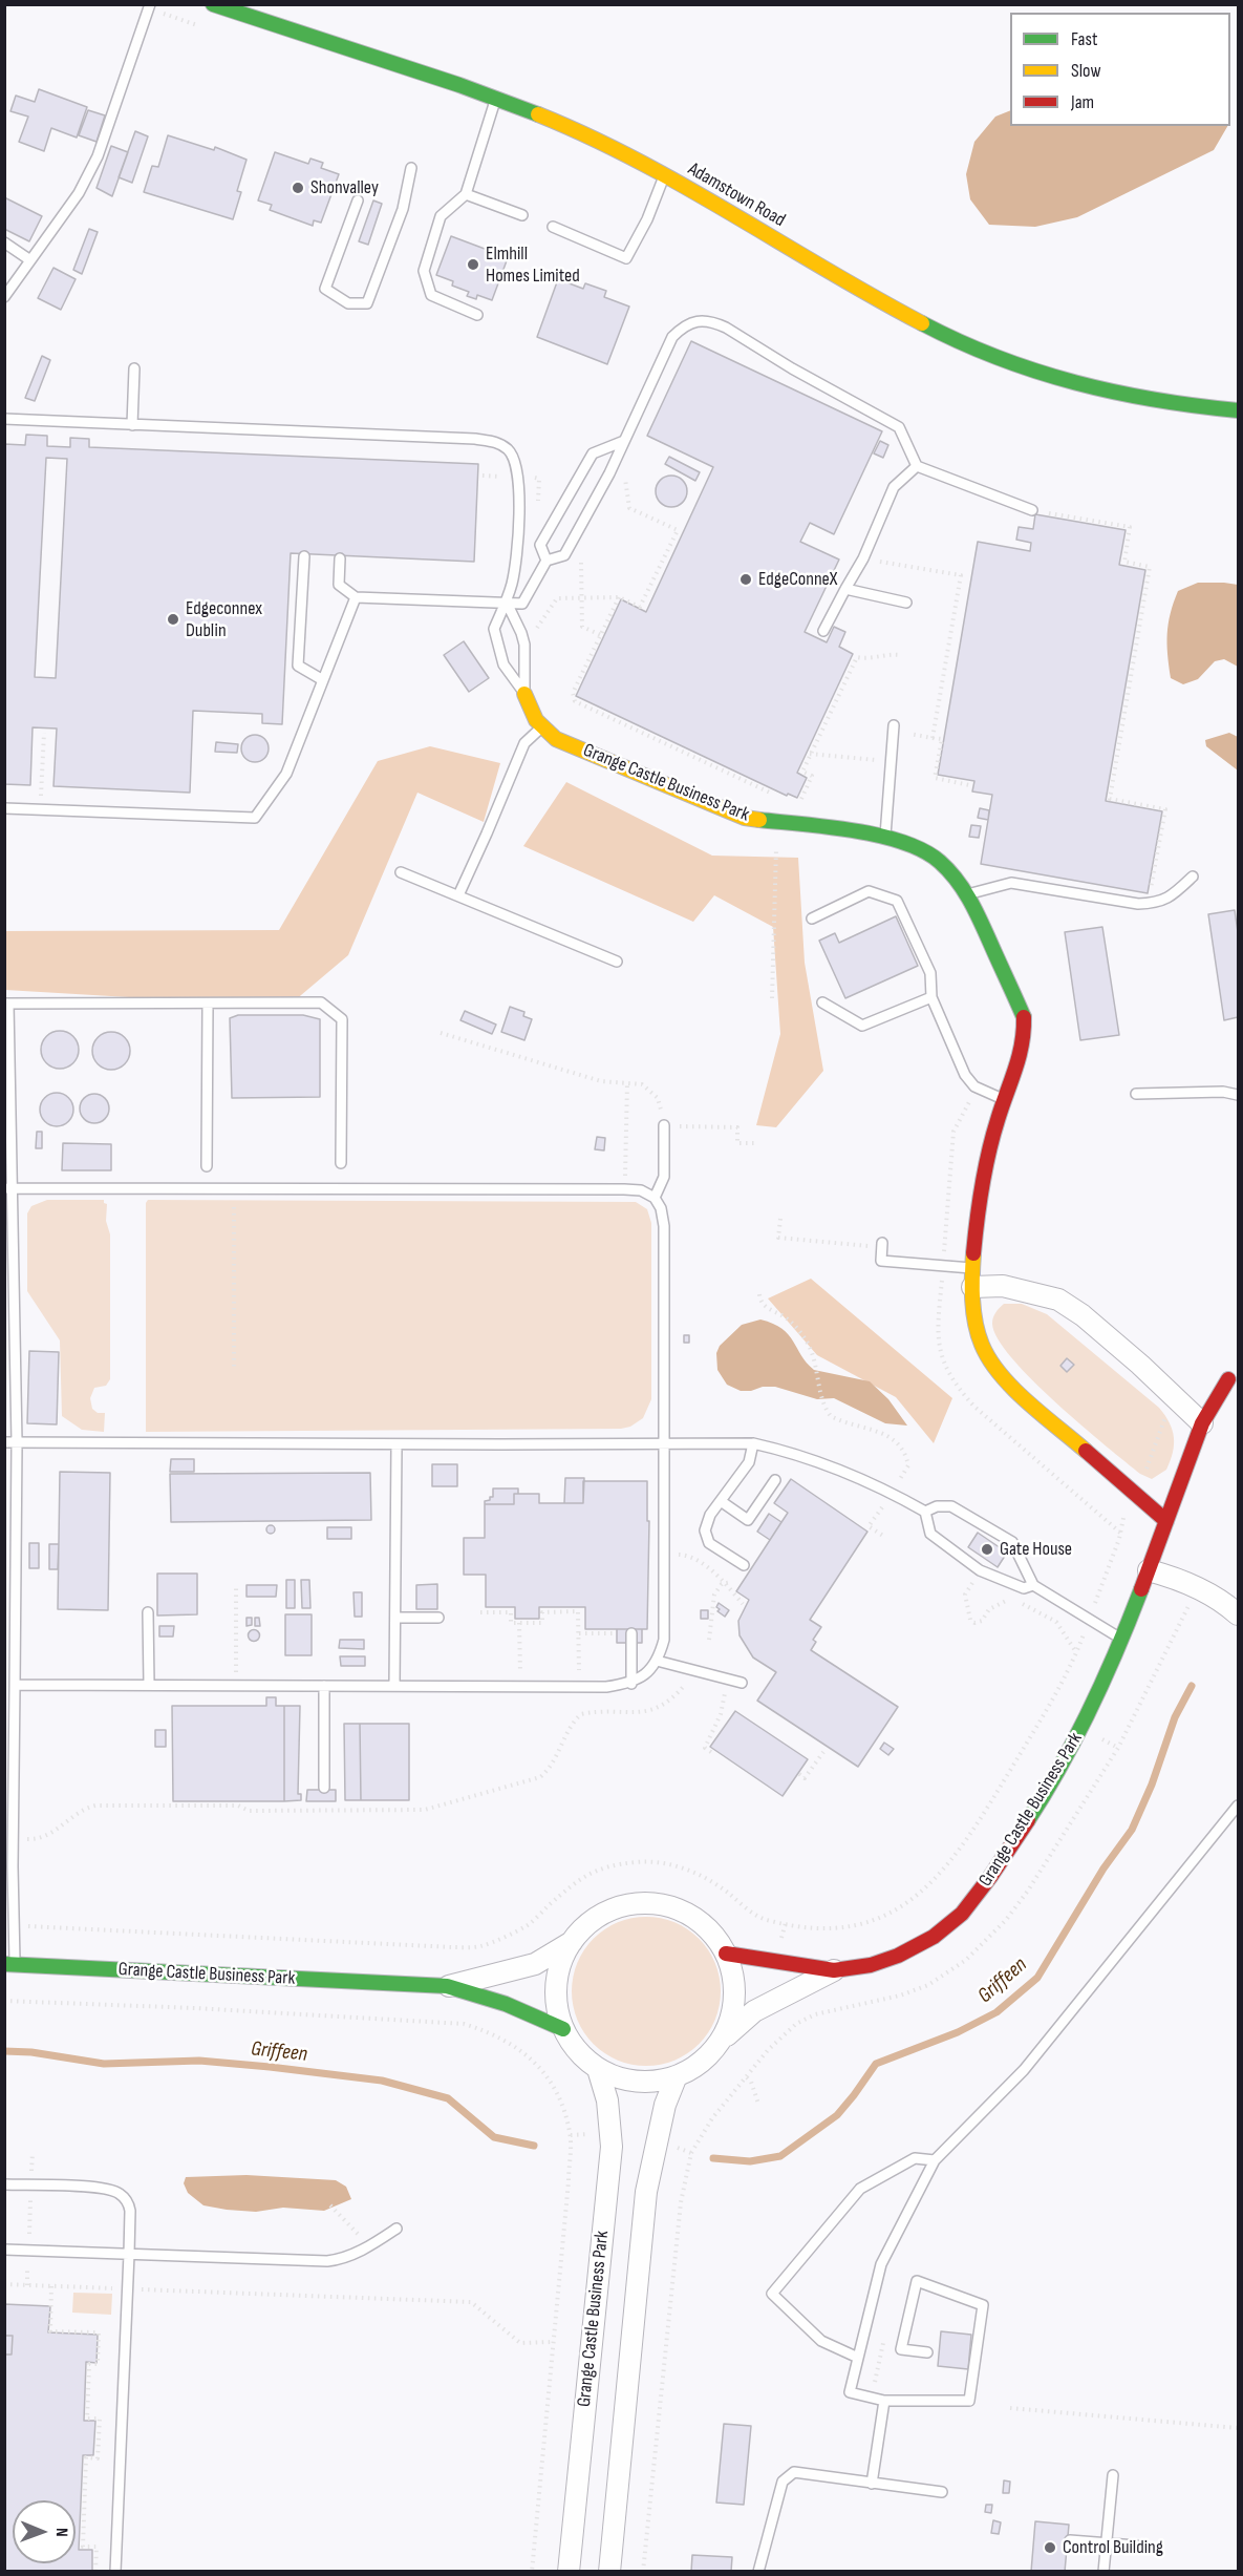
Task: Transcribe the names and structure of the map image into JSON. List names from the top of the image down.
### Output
{
  "streets": {
    "street": ["Adamstown Road", "Grange Castle Business Park"]
  },
  "water": ["Griffeen"],
  "places": [
    "Shonvalley",
    "Elmhill Homes Limited",
    "EdgeConneX",
    "Edgeconnex Dublin",
    "Gate House",
    "Control Building"
  ],
  "legend": ["Fast", "Slow", "Jam"],
  "north": "right"
}
